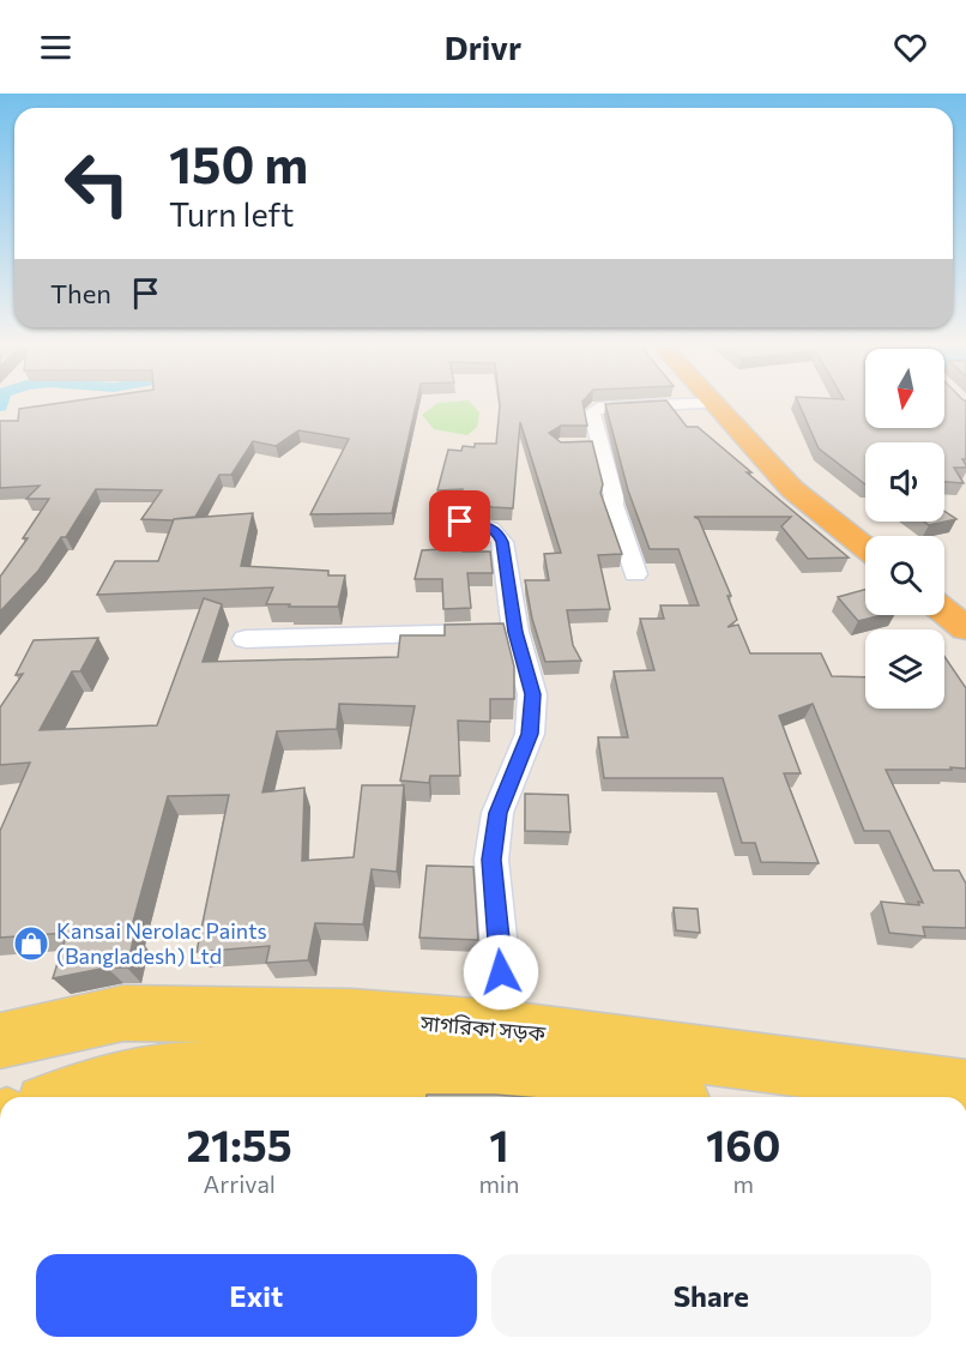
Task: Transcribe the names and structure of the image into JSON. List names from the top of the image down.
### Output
{
  "streets": {
    "main road": ["সাগরিকা সড়ক"]
  },
  "places": {
    "shop": ["Kansai Nerolac Paints (Bangladesh) Ltd"]
  },
  "north": "bottom",
  "page": {
    "header": "Drivr",
    "turn": ["150 m", "Turn left"],
    "then": "Then",
    "eta": [
      "21:55",
      "Arrival",
      "1",
      "min",
      "160",
      "m"
    ],
    "buttons": ["Exit", "Share"]
  }
}
